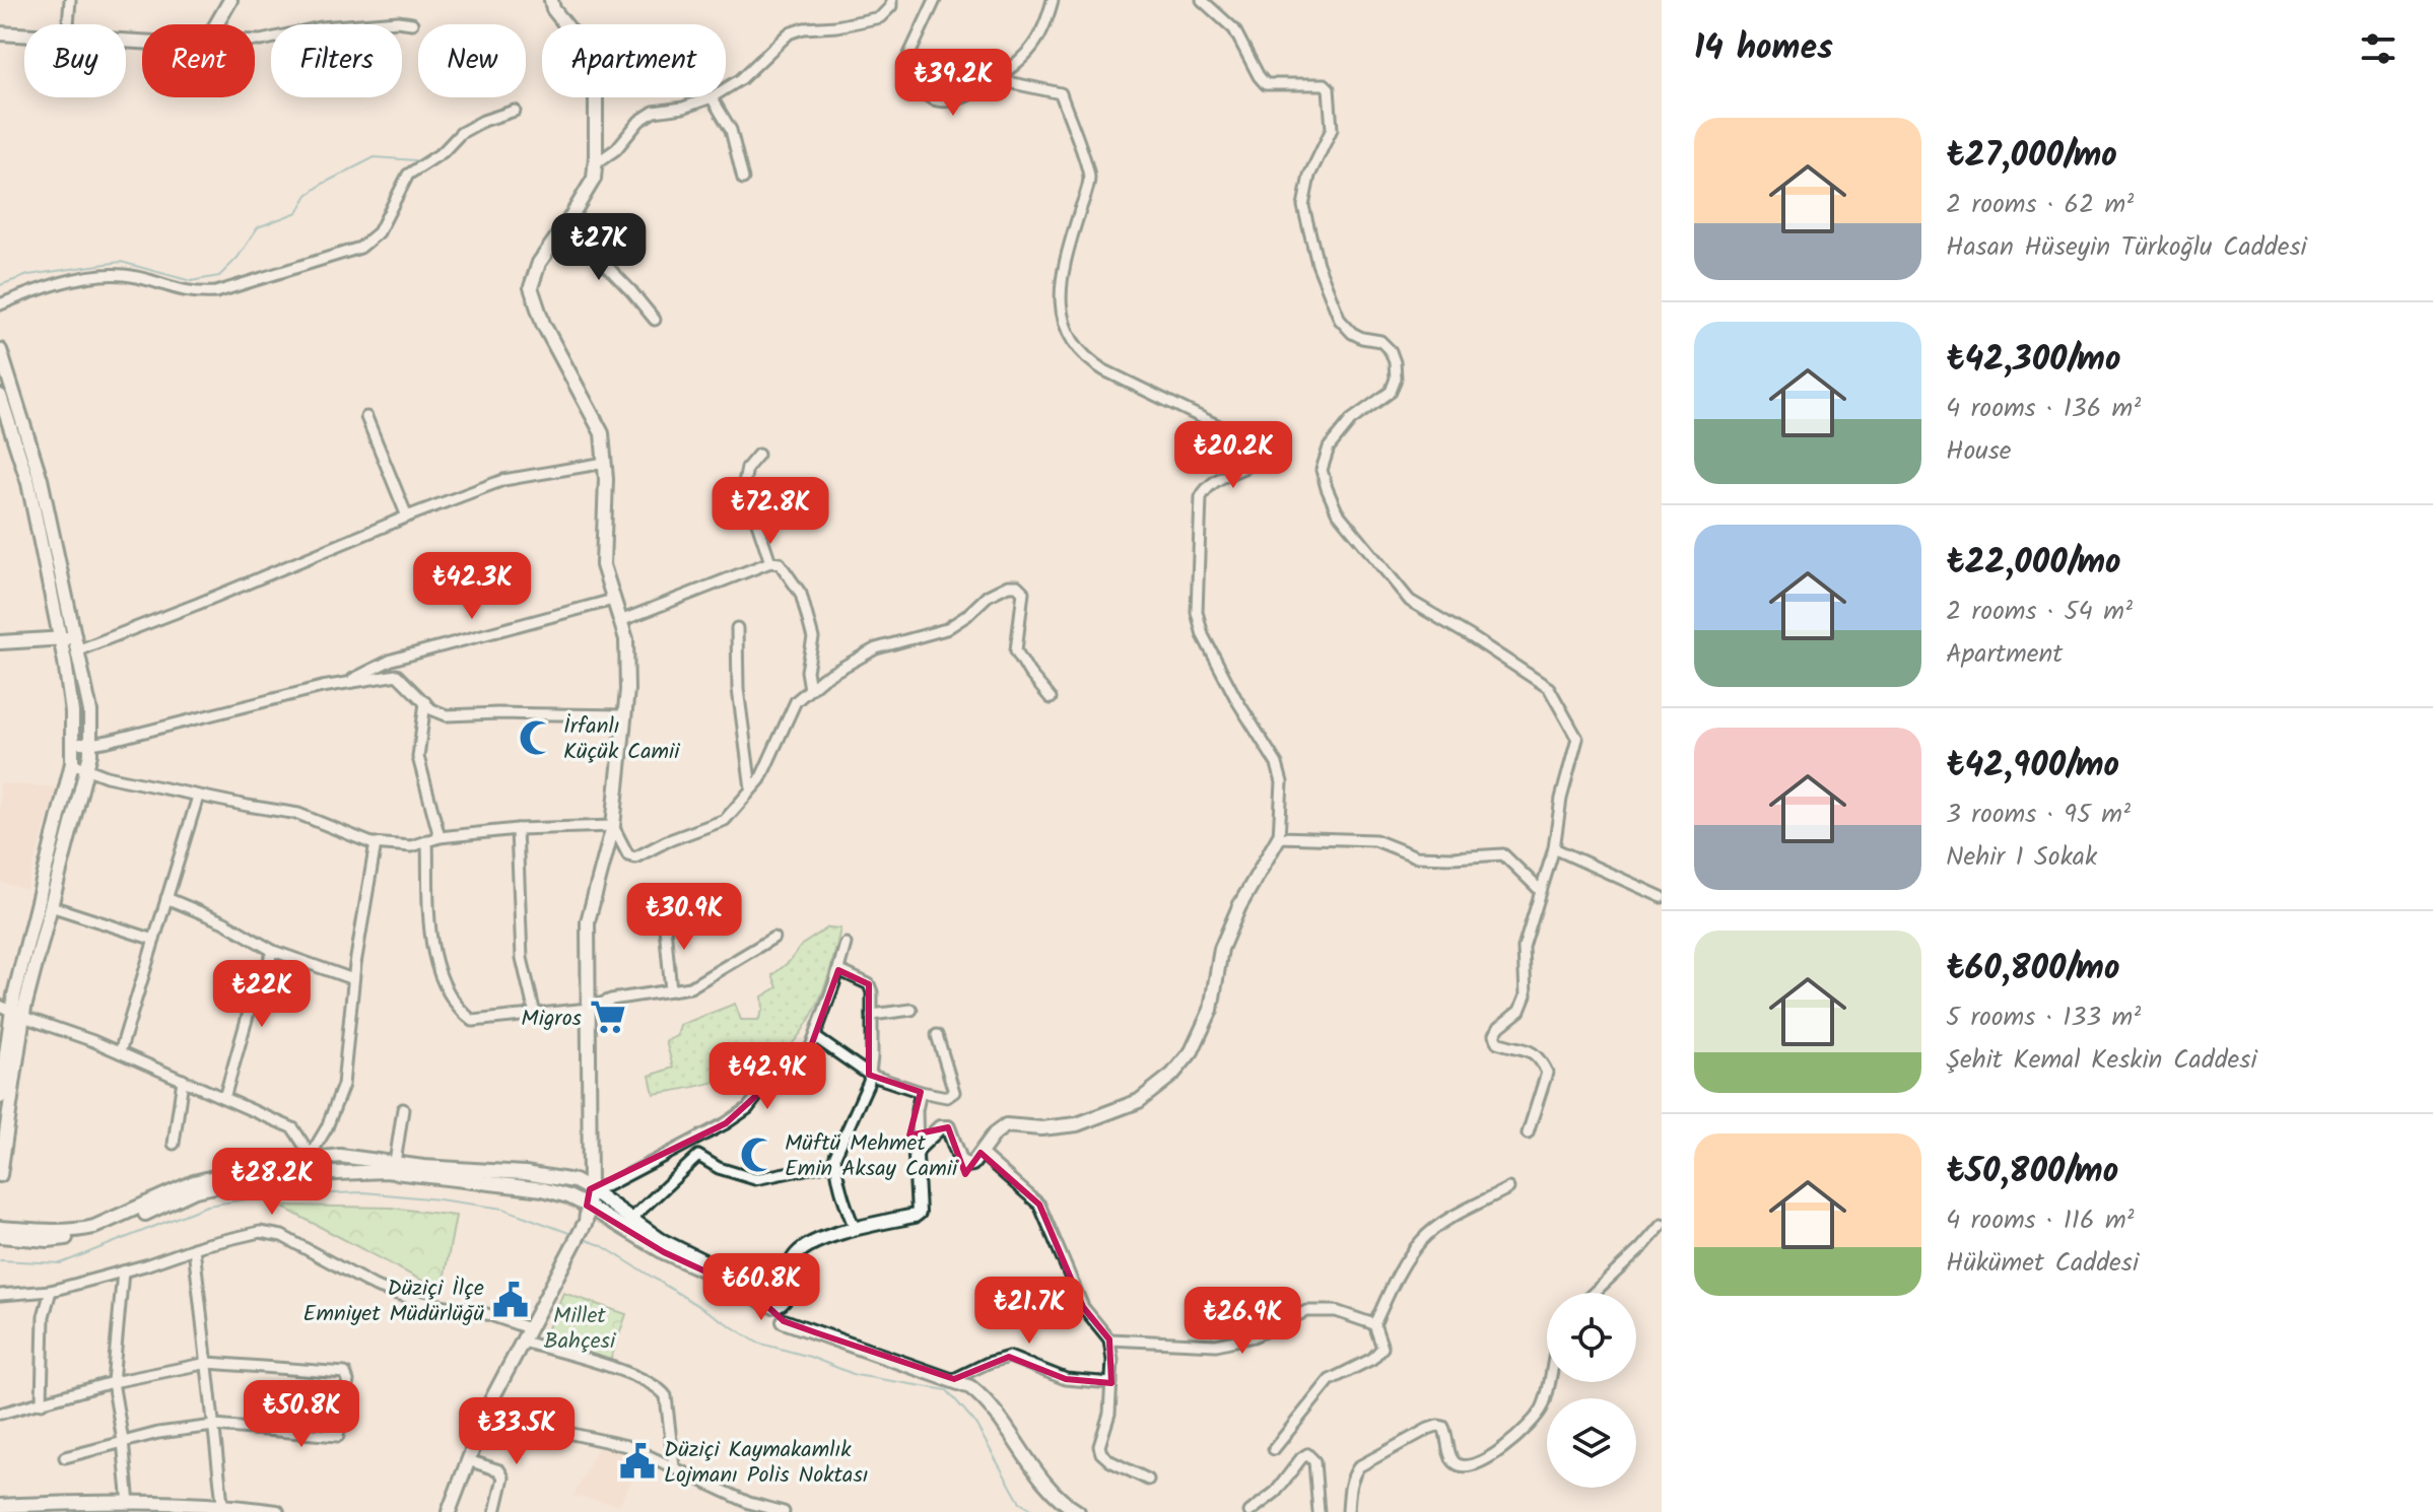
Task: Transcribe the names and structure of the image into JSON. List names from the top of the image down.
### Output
{
  "parks": ["Millet Bahçesi"],
  "places": {
    "mosque": ["İrfanlı Küçük Camii", "Müftü Mehmet Emin Aksay Camii"],
    "supermarket": ["Migros"],
    "public building": ["Düziçi İlçe Emniyet Müdürlüğü", "Düziçi Kaymakamlık Lojmanı Polis Noktası"]
  },
  "page": {
    "heading": "14 homes",
    "chip": [
      "Buy",
      "Rent",
      "Filters",
      "New",
      "Apartment"
    ],
    "price": [
      "₺39.2K",
      "₺27K",
      "₺20.2K",
      "₺72.8K",
      "₺42.3K",
      "₺30.9K",
      "₺22K",
      "₺42.9K",
      "₺28.2K",
      "₺60.8K",
      "₺21.7K",
      "₺26.9K",
      "₺50.8K",
      "₺33.5K"
    ],
    "list": [
      {
        "name": "₺27,000/mo",
        "note": "2 rooms · 62 m² · Hasan Hüseyin Türkoğlu Caddesi"
      },
      {
        "name": "₺42,300/mo",
        "note": "4 rooms · 136 m² · House"
      },
      {
        "name": "₺22,000/mo",
        "note": "2 rooms · 54 m² · Apartment"
      },
      {
        "name": "₺42,900/mo",
        "note": "3 rooms · 95 m² · Nehir 1 Sokak"
      },
      {
        "name": "₺60,800/mo",
        "note": "5 rooms · 133 m² · Şehit Kemal Keskin Caddesi"
      },
      {
        "name": "₺50,800/mo",
        "note": "4 rooms · 116 m² · Hükümet Caddesi"
      }
    ]
  }
}
